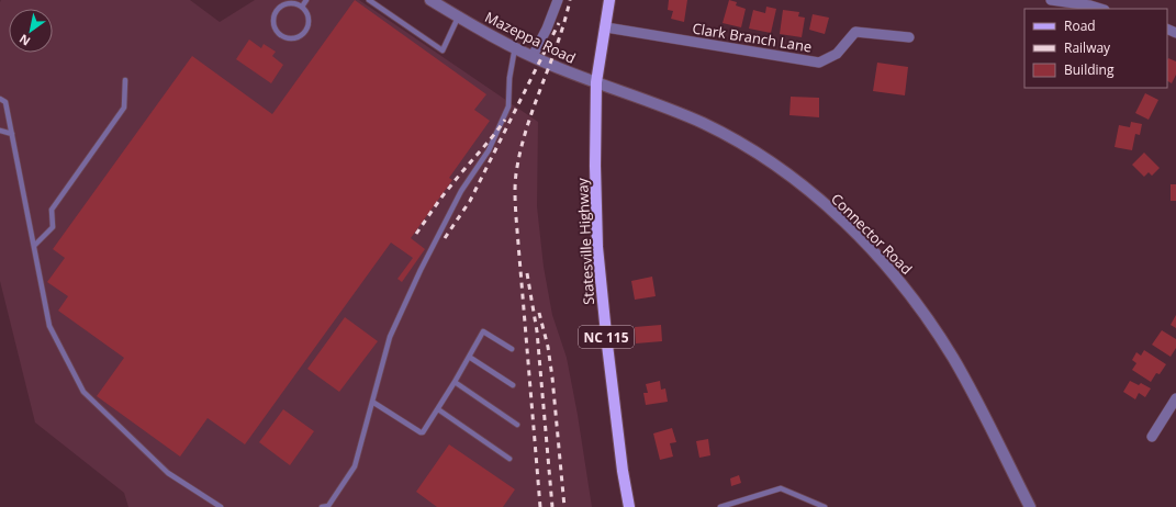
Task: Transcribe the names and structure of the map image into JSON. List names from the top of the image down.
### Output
{
  "streets": {
    "main road": ["Statesville Highway", "NC 115"],
    "street": ["Mazeppa Road", "Clark Branch Lane", "Connector Road"]
  },
  "crossings": [
    ["Mazeppa Road", "Connector Road"],
    ["Mazeppa Road", "Statesville Highway"],
    ["Clark Branch Lane", "Statesville Highway"],
    ["Connector Road", "Statesville Highway"]
  ],
  "legend": ["Road", "Railway", "Building"],
  "north": "bottom left"
}
